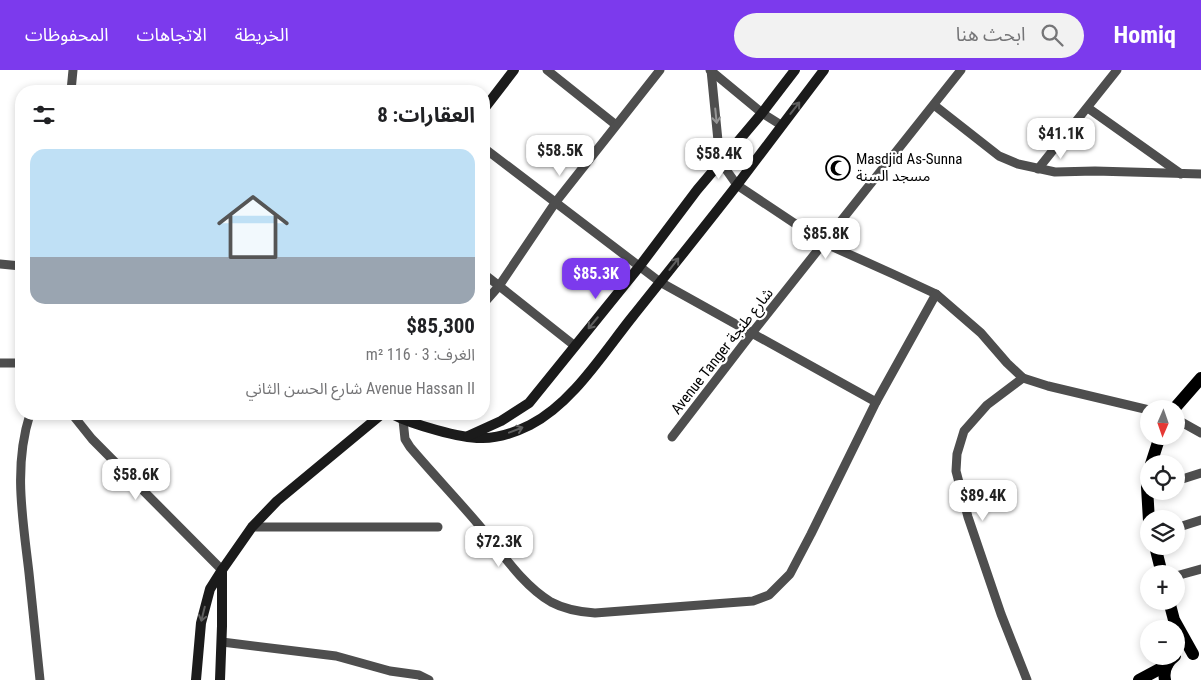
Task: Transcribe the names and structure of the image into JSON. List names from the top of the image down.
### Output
{
  "streets": {
    "street": ["Avenue Tanger شارع طنجة"]
  },
  "places": {
    "mosque": ["Masdjid As-Sunna مسجد السنة"]
  },
  "north": "bottom",
  "page": {
    "header": "Homiq",
    "search": "ابحث هنا",
    "nav": ["الخريطة", "الاتجاهات", "المحفوظات"],
    "heading": "العقارات: 8",
    "price": [
      "$41.1K",
      "$58.5K",
      "$58.4K",
      "$85.8K",
      "$85.3K",
      "$58.6K",
      "$89.4K",
      "$72.3K"
    ],
    "list": [
      {
        "name": "$85,300",
        "note": "الغرف: 3 · 116 m² · Avenue Hassan II شارع الحسن الثاني"
      }
    ],
    "map_buttons": ["+", "−"]
  }
}
